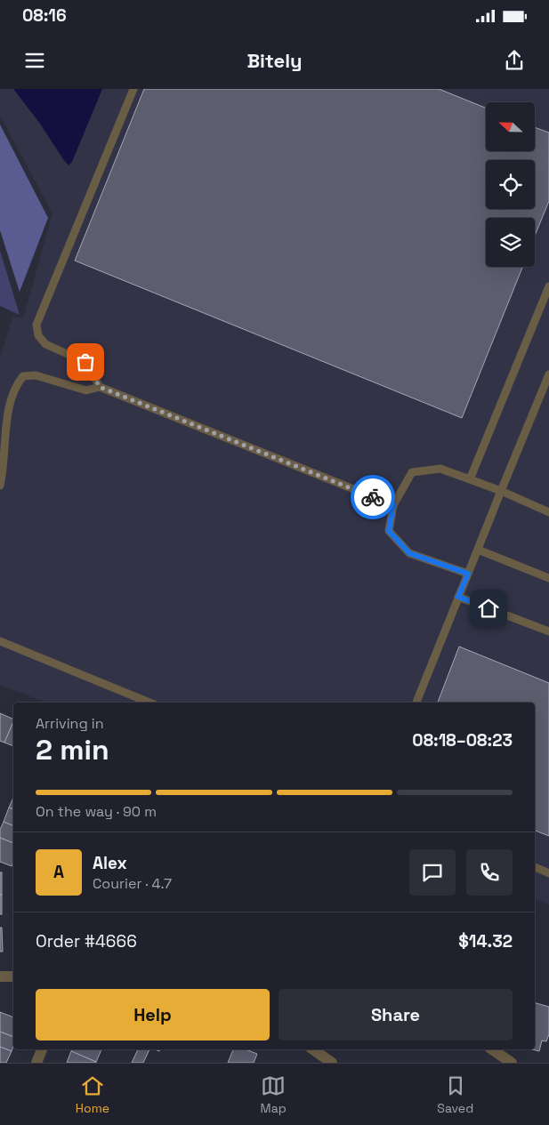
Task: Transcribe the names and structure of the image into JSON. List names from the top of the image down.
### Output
{
  "north": "left",
  "page": {
    "status": "08:16",
    "header": "Bitely",
    "heading": ["2 min", "Arriving in", "08:18–08:23"],
    "panel": [
      "Alex",
      "Courier · 4.7",
      "Order #4666",
      "$14.32"
    ],
    "bar": "On the way · 90 m",
    "round": "A",
    "buttons": ["Help", "Share"],
    "tabs": ["Home", "Map", "Saved"]
  }
}
